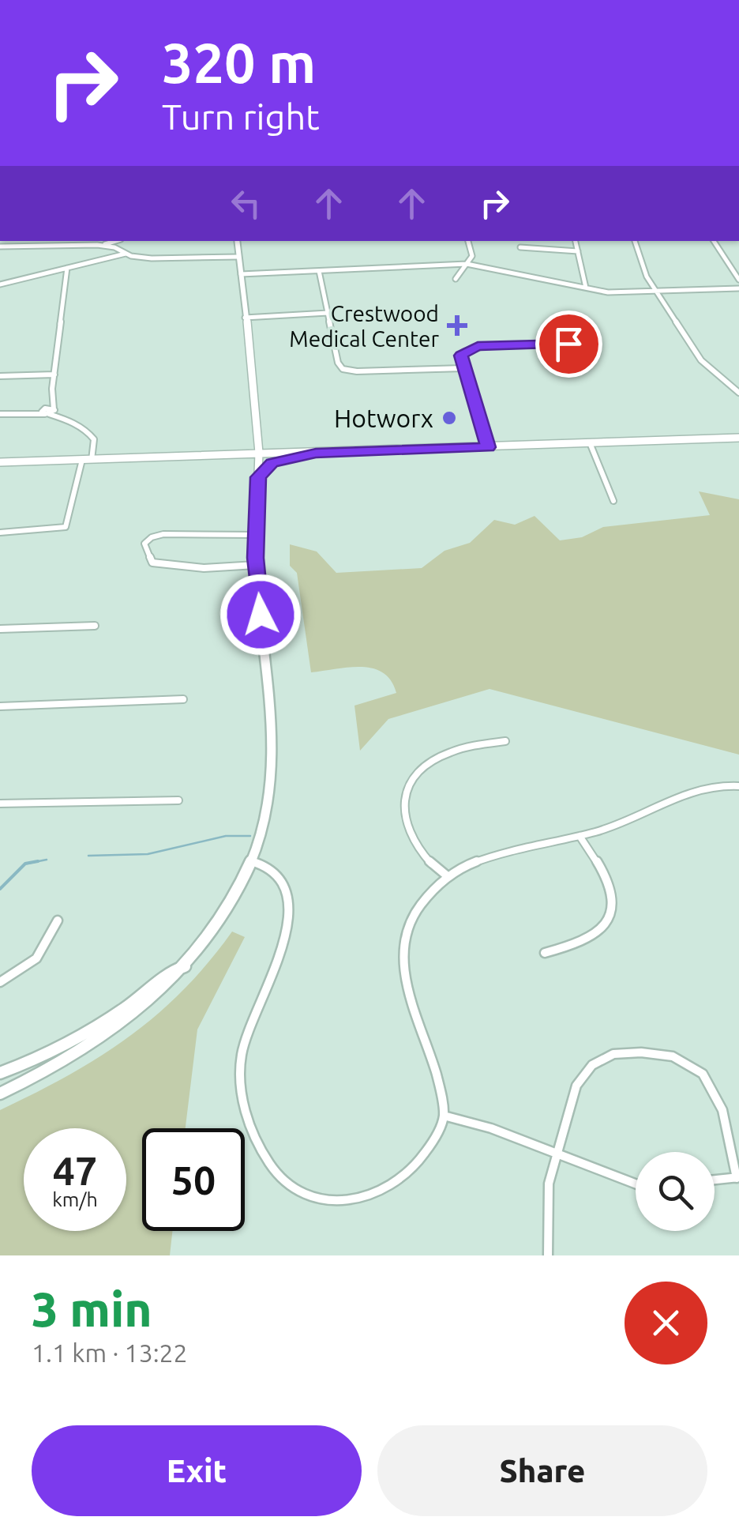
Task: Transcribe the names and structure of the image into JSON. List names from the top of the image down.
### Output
{
  "places": {
    "health": ["Crestwood Medical Center"],
    "other": ["Hotworx"]
  },
  "page": {
    "turn": ["320 m", "Turn right"],
    "speed": "47 km/h",
    "limit": "50",
    "heading": ["3 min", "1.1 km · 13:22"],
    "buttons": ["Exit", "Share"]
  }
}
